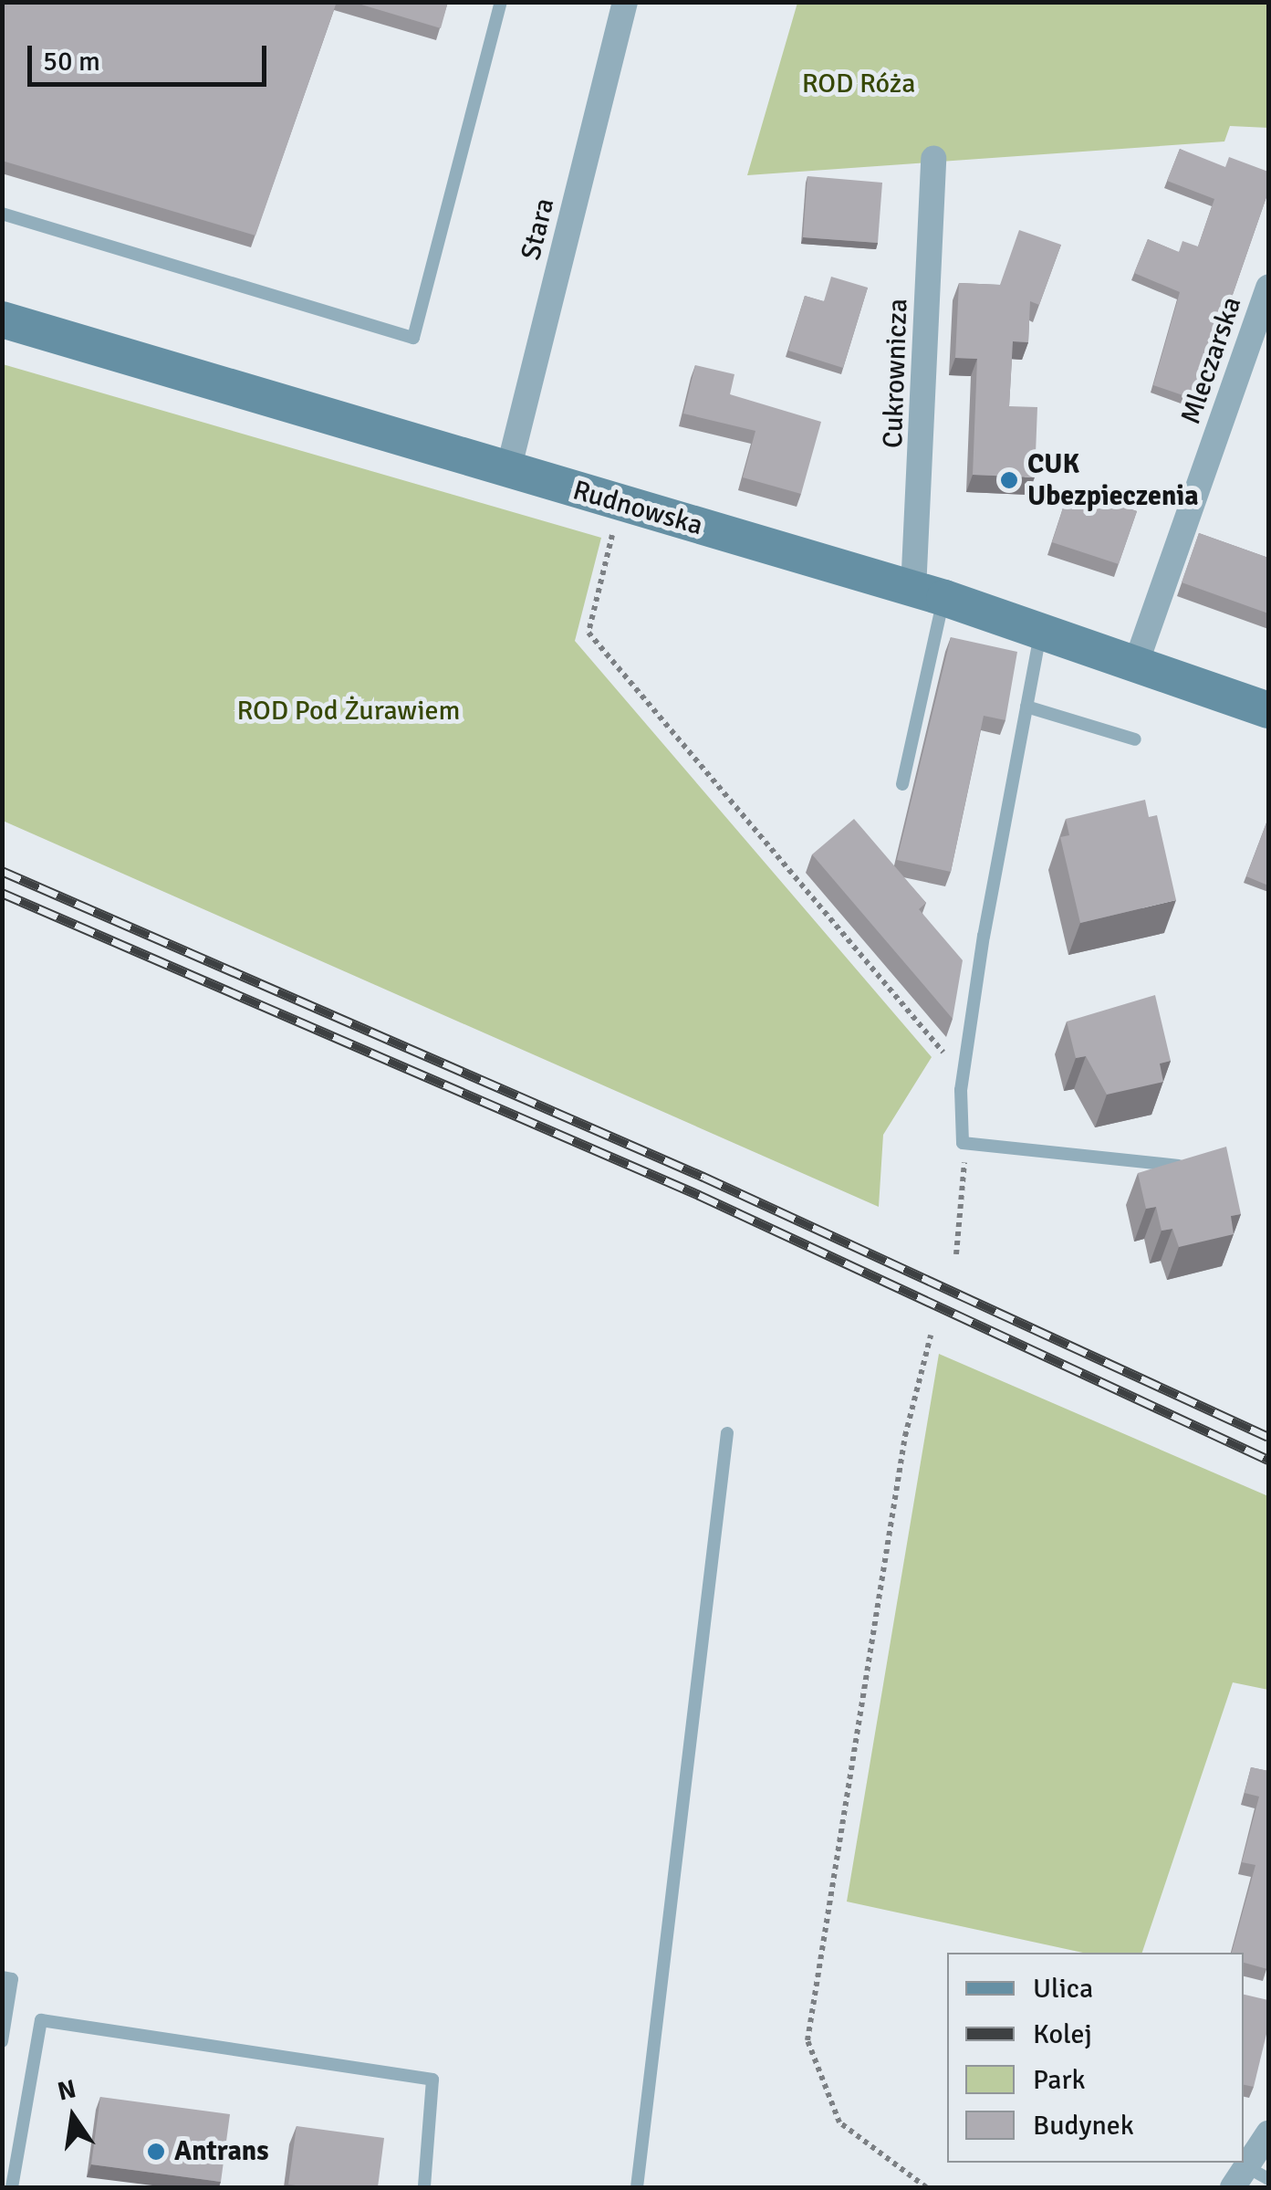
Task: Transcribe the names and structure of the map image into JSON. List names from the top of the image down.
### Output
{
  "streets": {
    "main road": ["Rudnowska"],
    "street": ["Stara", "Mleczarska", "Cukrownicza"]
  },
  "crossings": [
    ["Stara", "Rudnowska"],
    ["Mleczarska", "Rudnowska"],
    ["Cukrownicza", "Rudnowska"]
  ],
  "parks": ["ROD Róża", "ROD Pod Żurawiem"],
  "places": ["CUK Ubezpieczenia", "Antrans"],
  "legend": [
    "Ulica",
    "Kolej",
    "Park",
    "Budynek"
  ],
  "scale_bar": "50 m",
  "north": "top"
}
